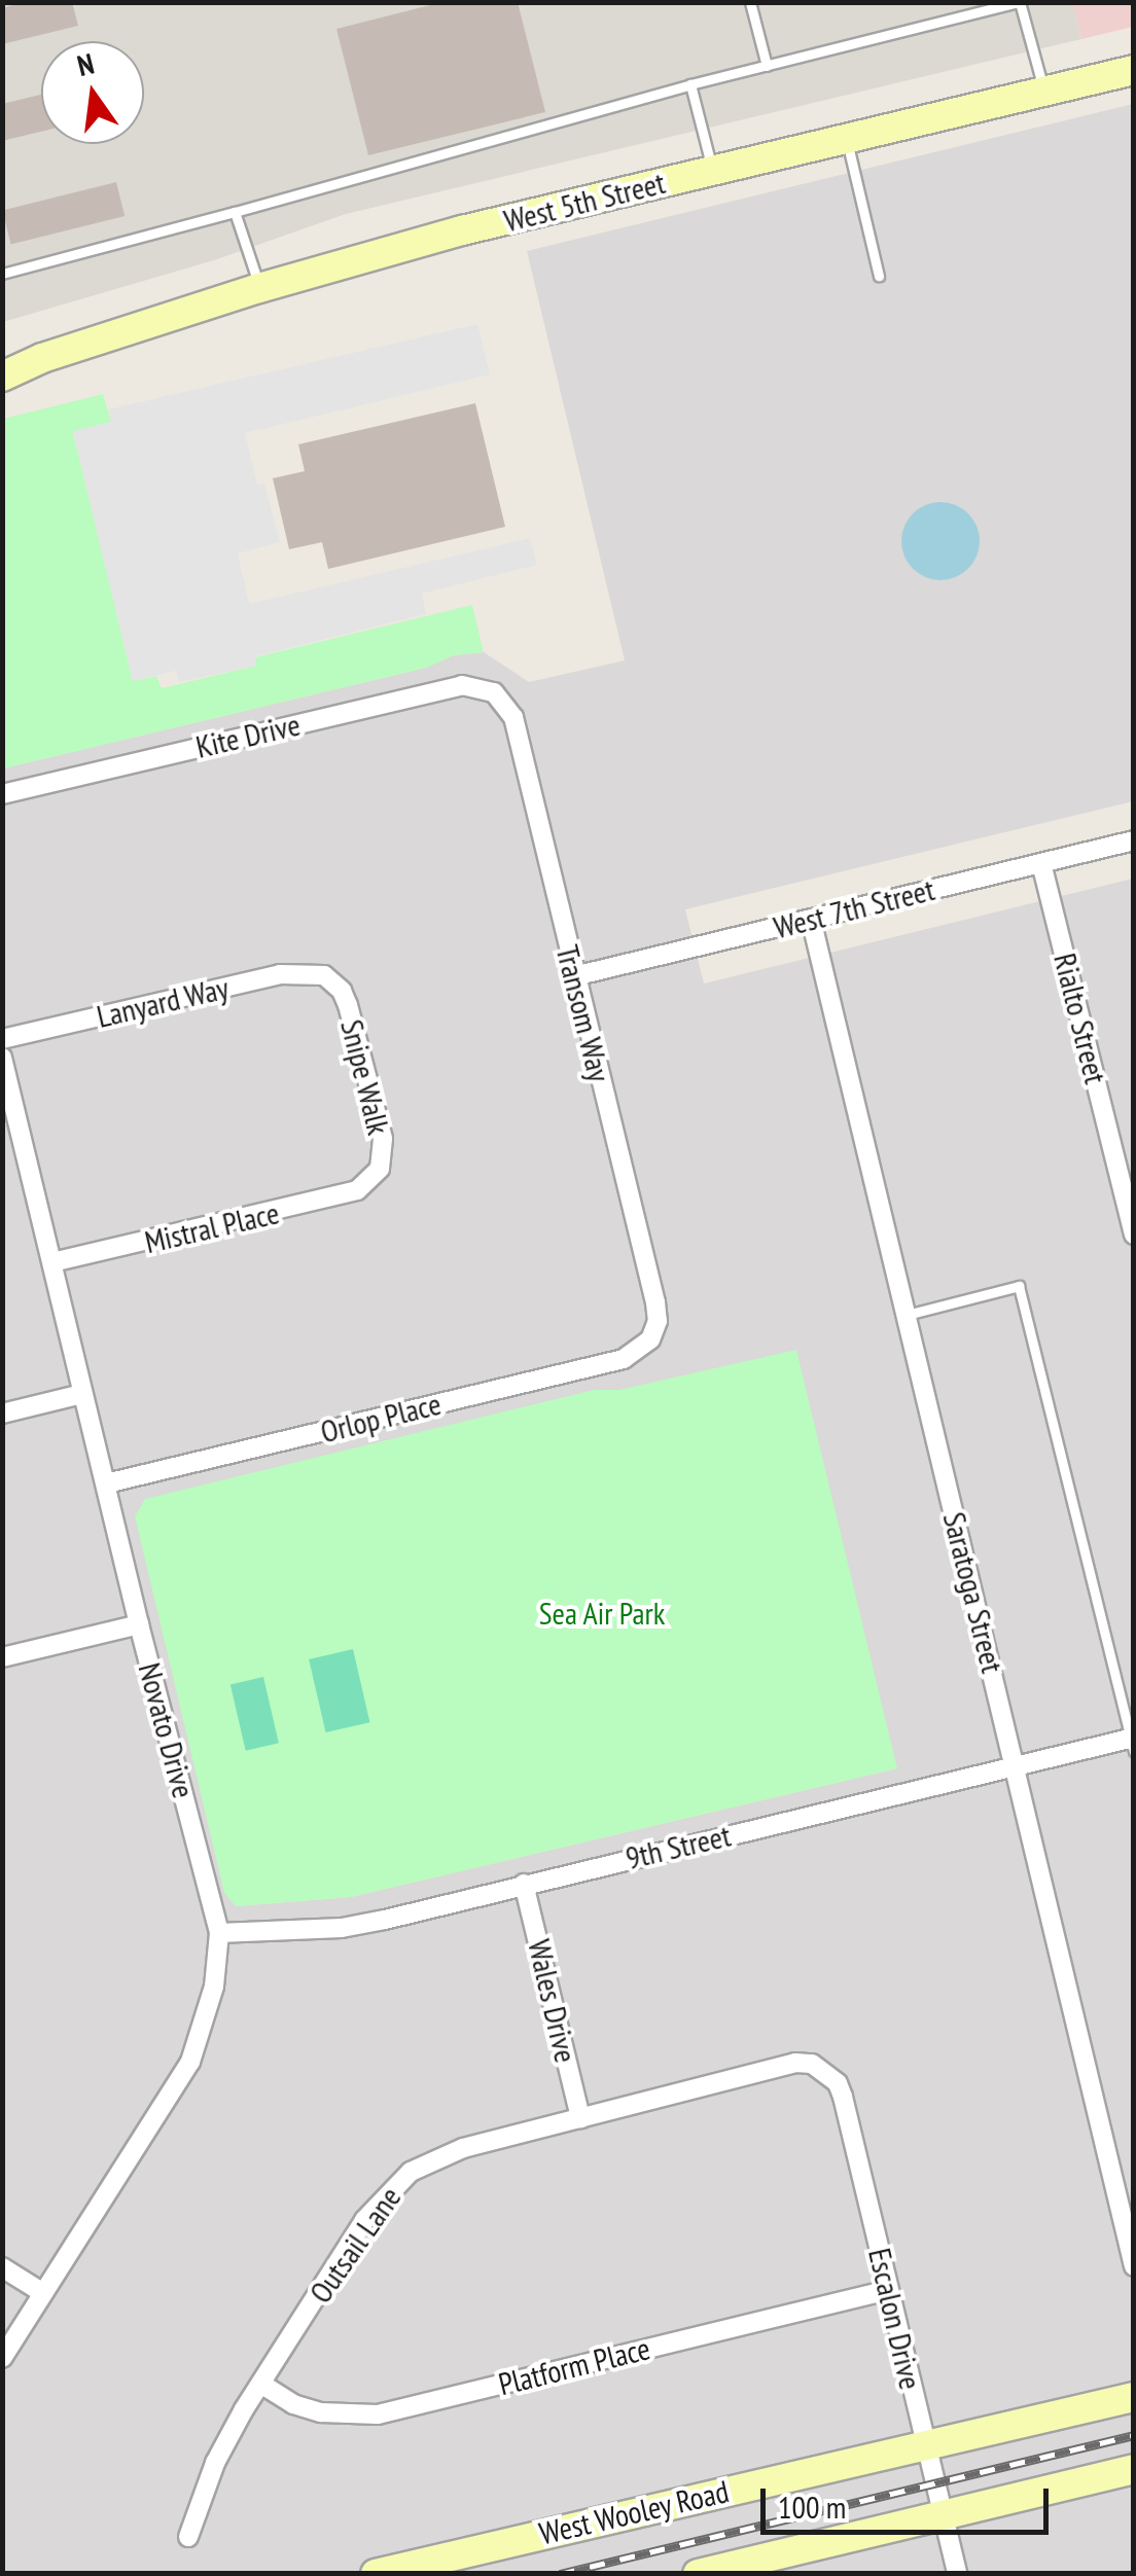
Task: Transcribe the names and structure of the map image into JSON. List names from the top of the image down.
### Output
{
  "streets": {
    "main road": ["West 5th Street", "West Wooley Road"],
    "street": [
      "Kite Drive",
      "West 7th Street",
      "Lanyard Way",
      "Transom Way",
      "Rialto Street",
      "Snipe Walk",
      "Mistral Place",
      "Orlop Place",
      "Saratoga Street",
      "Novato Drive",
      "9th Street",
      "Wales Drive",
      "Outsail Lane",
      "Escalon Drive",
      "Platform Place"
    ]
  },
  "crossings": [
    ["Kite Drive", "Transom Way"],
    ["West 7th Street", "Transom Way"],
    ["West 7th Street", "Rialto Street"],
    ["West 7th Street", "Saratoga Street"],
    ["Lanyard Way", "Snipe Walk"],
    ["Transom Way", "Orlop Place"],
    ["Snipe Walk", "Mistral Place"],
    ["Mistral Place", "Novato Drive"],
    ["Orlop Place", "Novato Drive"],
    ["Saratoga Street", "9th Street"],
    ["Novato Drive", "9th Street"],
    ["9th Street", "Wales Drive"],
    ["Wales Drive", "Outsail Lane"],
    ["Outsail Lane", "Escalon Drive"],
    ["Outsail Lane", "Platform Place"],
    ["Escalon Drive", "Platform Place"],
    ["Escalon Drive", "West Wooley Road"]
  ],
  "parks": ["Sea Air Park"],
  "scale_bar": "100 m",
  "north": "top"
}
